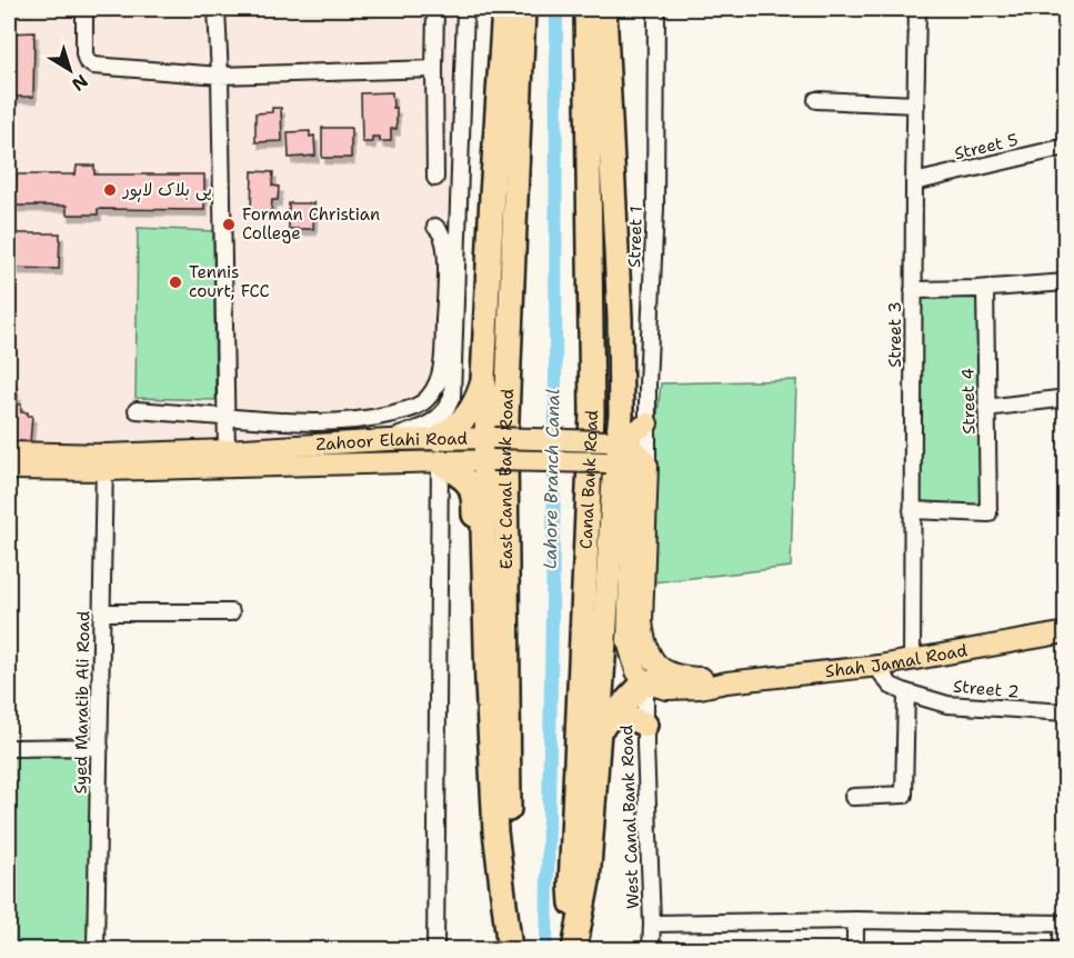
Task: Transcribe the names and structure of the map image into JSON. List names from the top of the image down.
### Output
{
  "streets": {
    "highway": ["East Canal Bank Road", "Canal Bank Road"],
    "main road": ["Zahoor Elahi Road", "Shah Jamal Road"],
    "street": [
      "Street 5",
      "Street 1",
      "Street 3",
      "Street 4",
      "Street 2",
      "Syed Maratib Ali Road",
      "West Canal Bank Road"
    ]
  },
  "crossings": [
    ["Street 5", "Street 3"],
    ["Street 3", "Street 4"],
    ["Street 3", "Shah Jamal Road"],
    ["Zahoor Elahi Road", "Syed Maratib Ali Road"],
    ["Shah Jamal Road", "Street 2"],
    ["Shah Jamal Road", "West Canal Bank Road"]
  ],
  "water": ["Lahore Branch Canal"],
  "places": ["پی بلاک لاہور", "Forman Christian College", "Tennis court, FCC"],
  "north": "bottom right"
}
